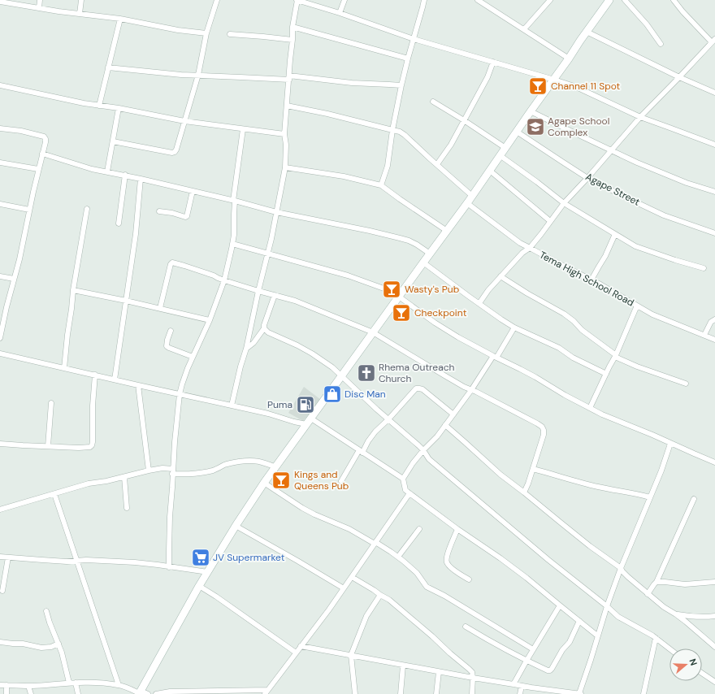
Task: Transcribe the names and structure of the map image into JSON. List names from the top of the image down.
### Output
{
  "streets": {
    "street": ["Agape Street", "Tema High School Road"]
  },
  "places": {
    "bar": [
      "Channel 11 Spot",
      "Wasty's Pub",
      "Checkpoint",
      "Kings and Queens Pub"
    ],
    "school or university": ["Agape School Complex"],
    "church": ["Rhema Outreach Church"],
    "shop": ["Disc Man"],
    "fuel station": ["Puma"],
    "supermarket": ["JV Supermarket"]
  },
  "north": "right"
}
